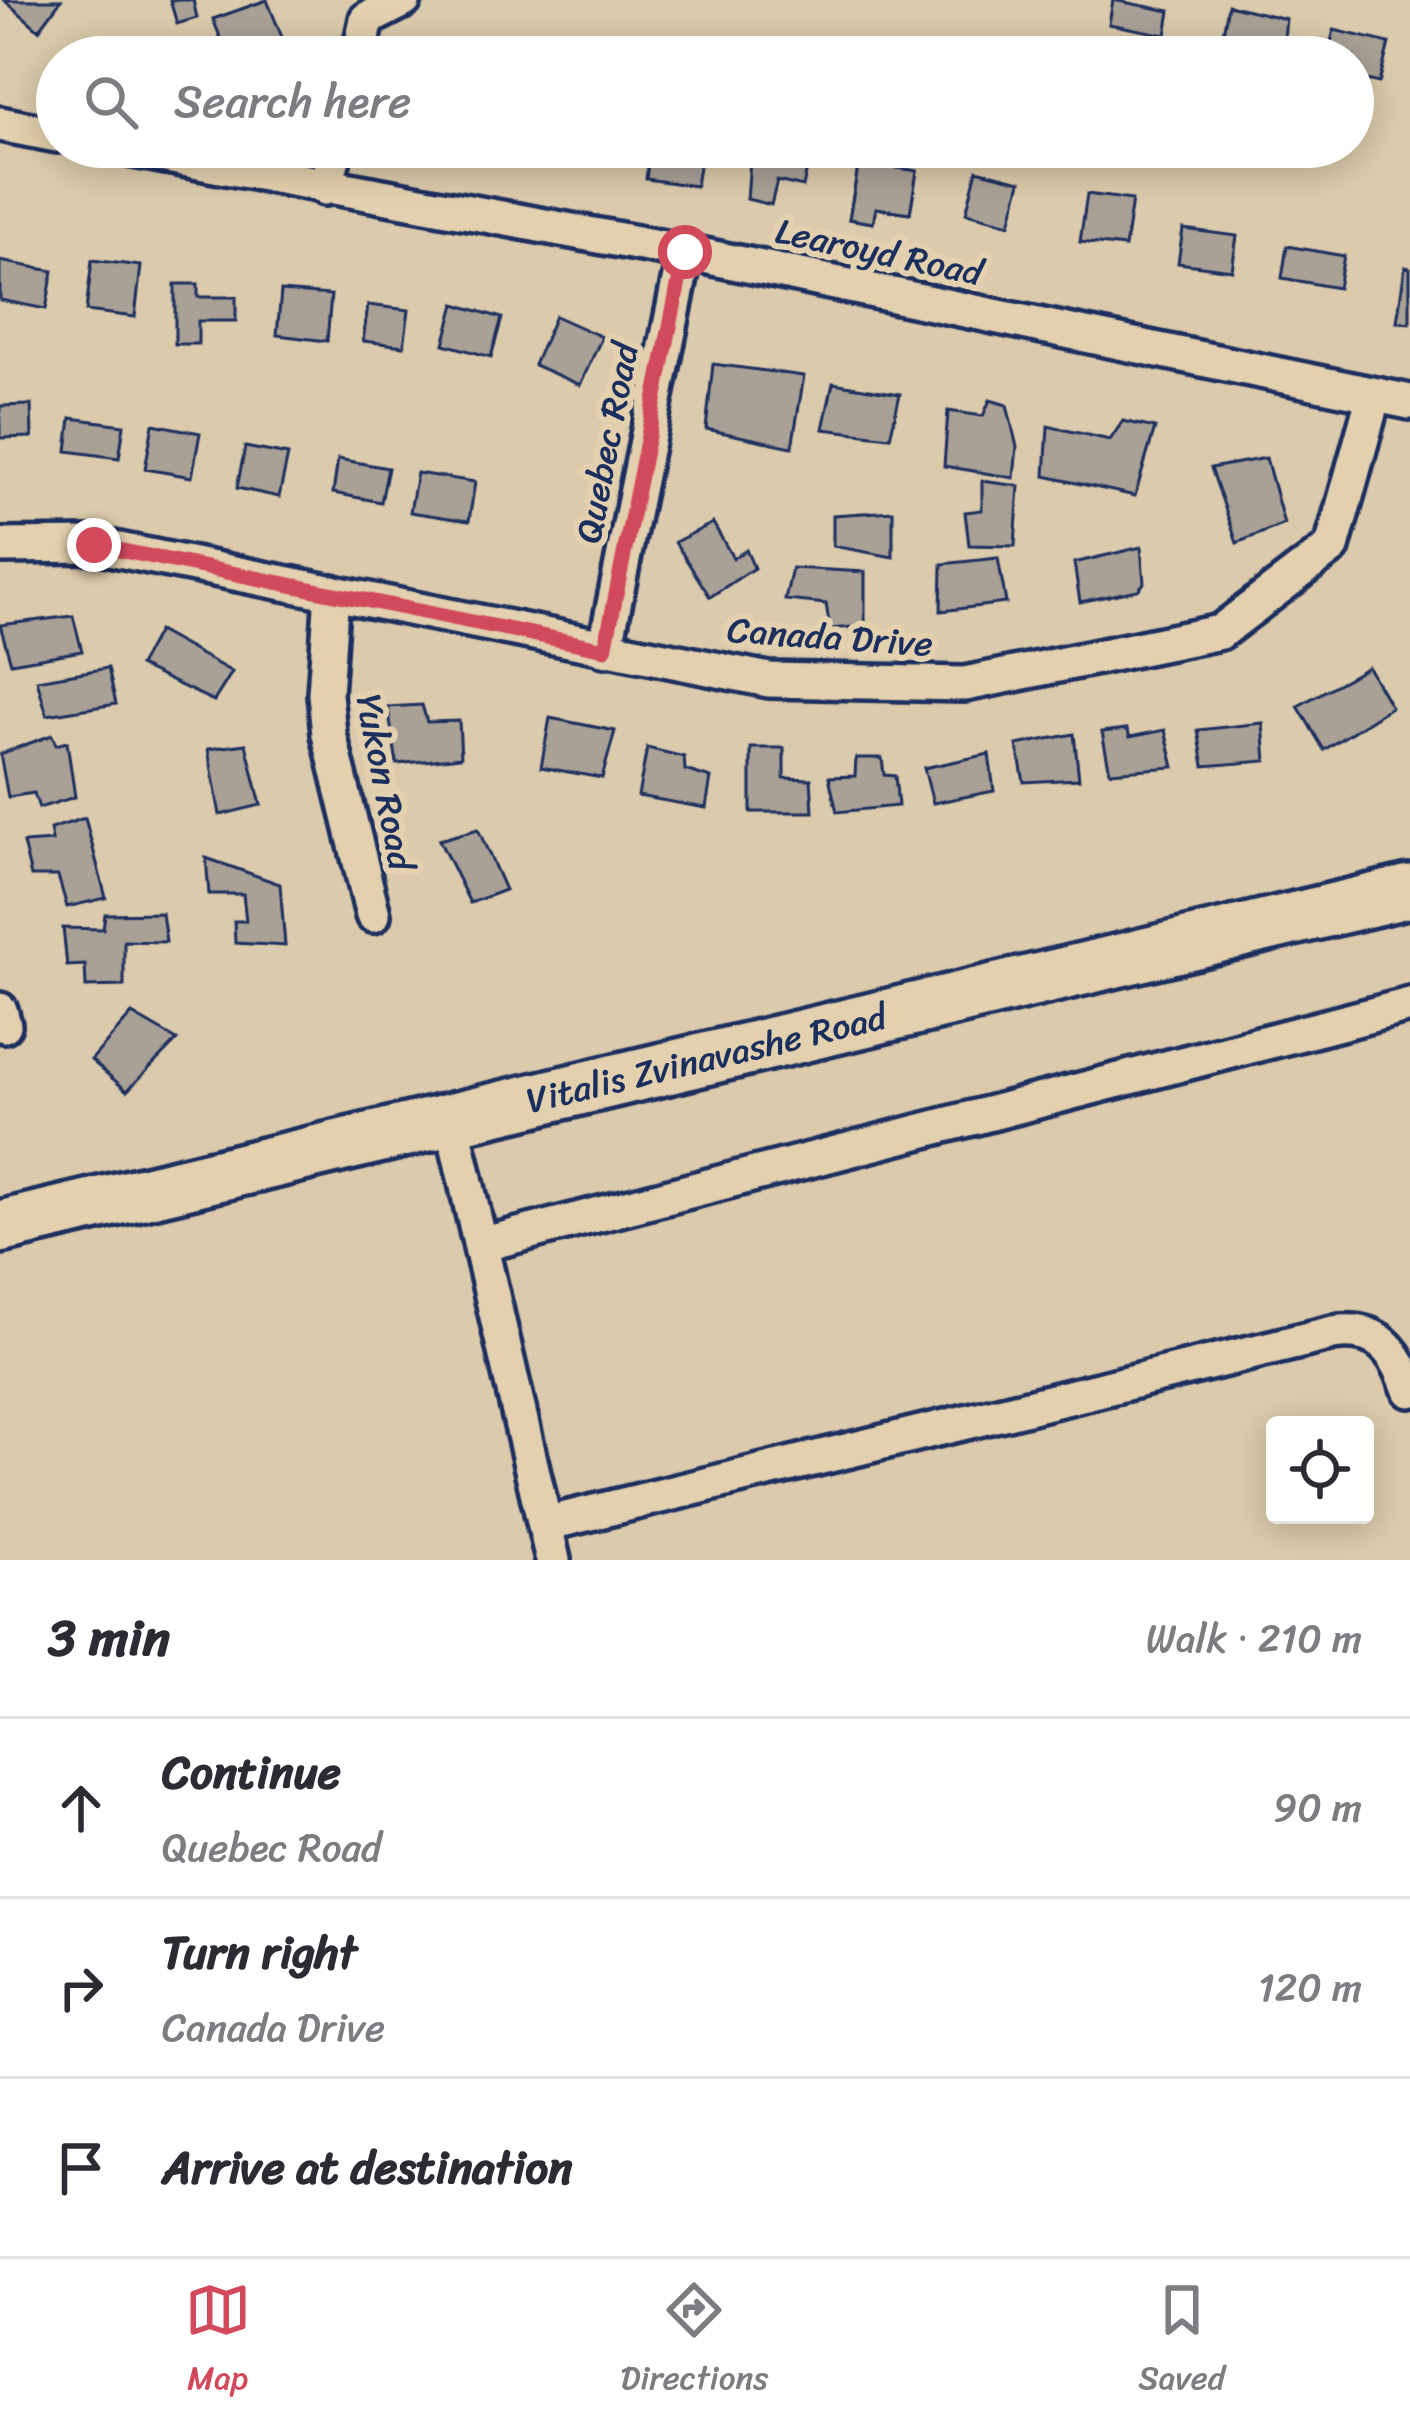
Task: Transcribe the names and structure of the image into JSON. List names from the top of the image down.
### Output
{
  "streets": {
    "main road": ["Vitalis Zvinavashe Road"],
    "street": [
      "Learoyd Road",
      "Quebec Road",
      "Canada Drive",
      "Yukon Road"
    ]
  },
  "crossings": [
    ["Learoyd Road", "Quebec Road"],
    ["Learoyd Road", "Canada Drive"],
    ["Quebec Road", "Canada Drive"],
    ["Canada Drive", "Yukon Road"]
  ],
  "page": {
    "search": "Search here",
    "heading": ["3 min", "Walk · 210 m"],
    "list": [
      ["Continue", "Quebec Road", "90 m"],
      ["Turn right", "Canada Drive", "120 m"],
      "Arrive at destination"
    ],
    "nav": ["Map", "Directions", "Saved"]
  }
}
